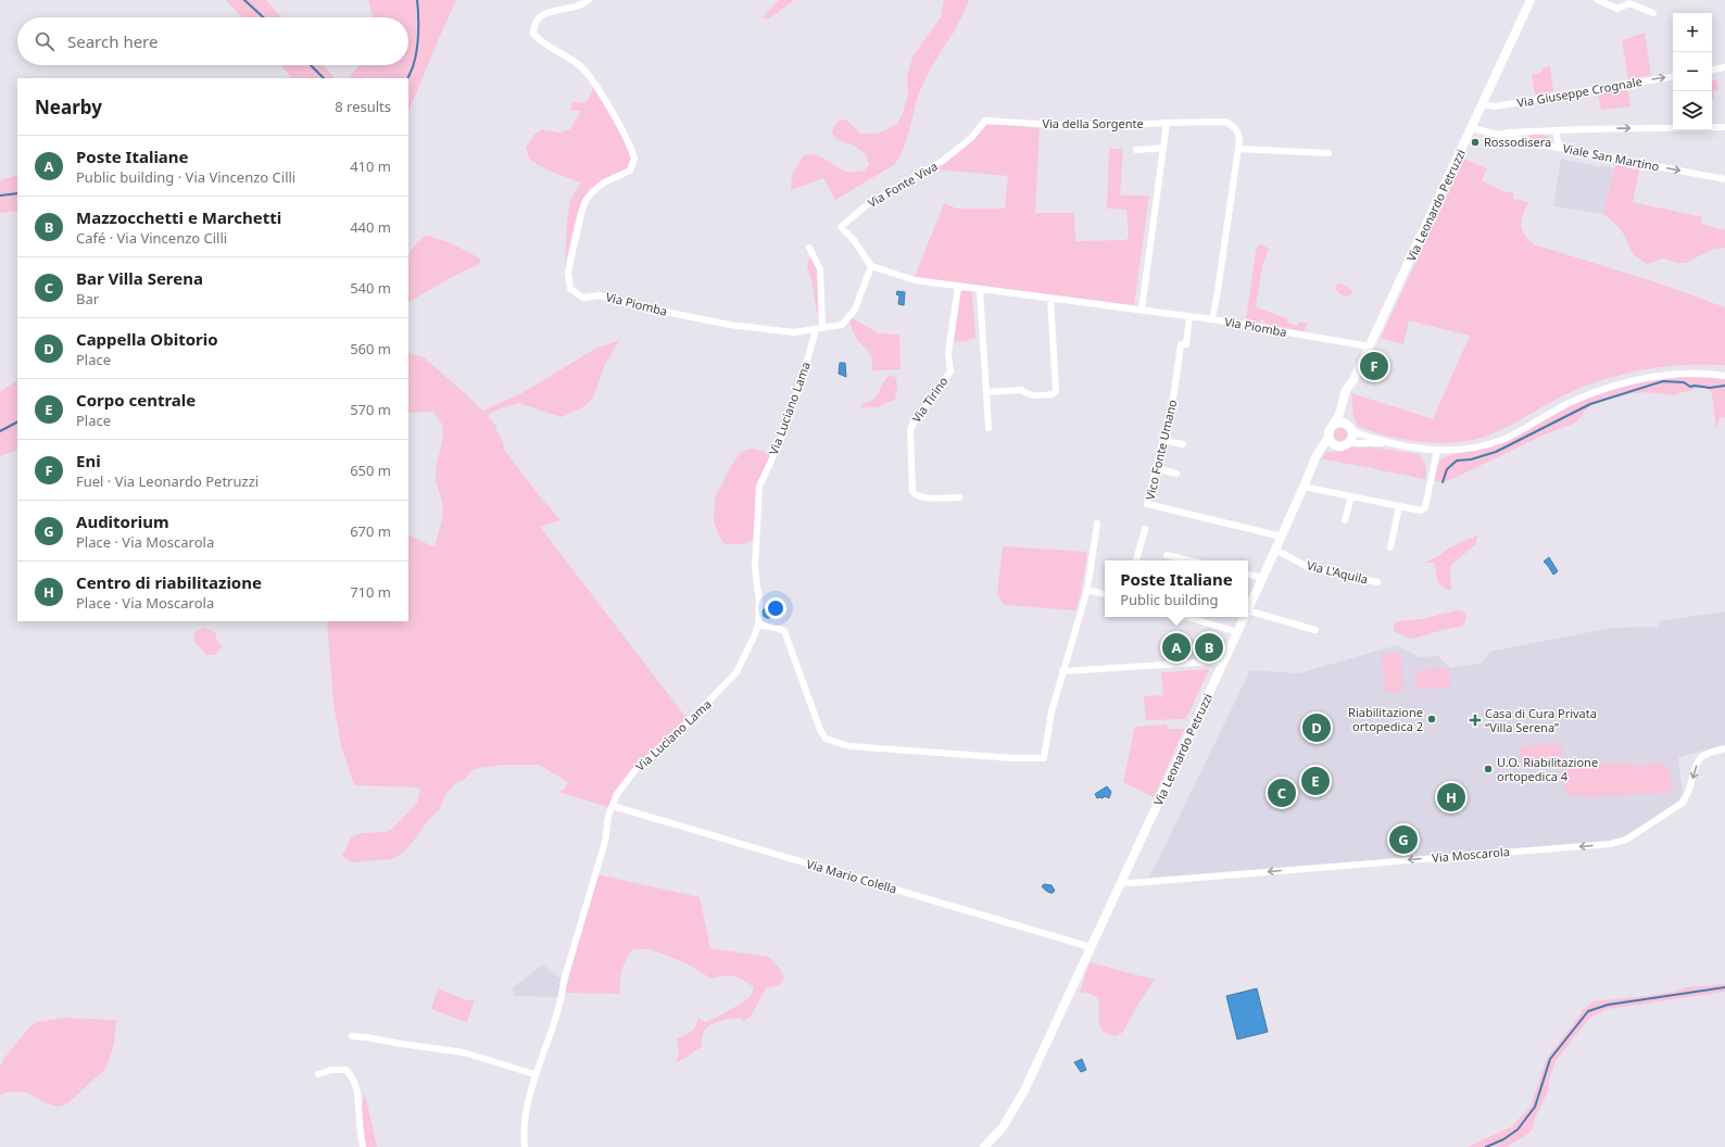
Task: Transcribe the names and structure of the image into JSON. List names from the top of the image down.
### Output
{
  "streets": {
    "main road": ["Via Leonardo Petruzzi"],
    "street": [
      "Via Giuseppe Crognale",
      "Via della Sorgente",
      "Viale San Martino",
      "Via Fonte Viva",
      "Via Piomba",
      "Via Tirino",
      "Via Luciano Lama",
      "Vico Fonte Umano",
      "Via L'Aquila",
      "Via Moscarola",
      "Via Mario Colella"
    ]
  },
  "crossings": [
    ["Via Giuseppe Crognale", "Via Leonardo Petruzzi"],
    ["Via della Sorgente", "Via Fonte Viva"],
    ["Via della Sorgente", "Via Piomba"],
    ["Viale San Martino", "Via Leonardo Petruzzi"],
    ["Via Fonte Viva", "Via Piomba"],
    ["Via Leonardo Petruzzi", "Via Piomba"],
    ["Via Leonardo Petruzzi", "Vico Fonte Umano"],
    ["Via Leonardo Petruzzi", "Via L'Aquila"],
    ["Via Leonardo Petruzzi", "Via Moscarola"],
    ["Via Leonardo Petruzzi", "Via Mario Colella"],
    ["Via Piomba", "Via Tirino"],
    ["Via Piomba", "Via Luciano Lama"],
    ["Via Piomba", "Vico Fonte Umano"],
    ["Via Luciano Lama", "Via Mario Colella"]
  ],
  "one_way": ["Via Moscarola"],
  "places": {
    "other": ["Rossodisera", "Riabilitazione ortopedica 2", "U.O. Riabilitazione ortopedica 4"],
    "health": ["Casa di Cura Privata “Villa Serena”"]
  },
  "page": {
    "map_buttons": ["+", "−"],
    "search": "Search here",
    "heading": ["Nearby", "8 results"],
    "list": [
      {
        "mark": "A",
        "name": "Poste Italiane",
        "note": "Public building · Via Vincenzo Cilli",
        "value": "410 m"
      },
      {
        "mark": "B",
        "name": "Mazzocchetti e Marchetti",
        "note": "Café · Via Vincenzo Cilli",
        "value": "440 m"
      },
      {
        "mark": "C",
        "name": "Bar Villa Serena",
        "note": "Bar",
        "value": "540 m"
      },
      {
        "mark": "D",
        "name": "Cappella Obitorio",
        "note": "Place",
        "value": "560 m"
      },
      {
        "mark": "E",
        "name": "Corpo centrale",
        "note": "Place",
        "value": "570 m"
      },
      {
        "mark": "F",
        "name": "Eni",
        "note": "Fuel · Via Leonardo Petruzzi",
        "value": "650 m"
      },
      {
        "mark": "G",
        "name": "Auditorium",
        "note": "Place · Via Moscarola",
        "value": "670 m"
      },
      {
        "mark": "H",
        "name": "Centro di riabilitazione",
        "note": "Place · Via Moscarola",
        "value": "710 m"
      }
    ],
    "pins": [
      "F",
      "A",
      "B",
      "D",
      "E",
      "C",
      "H",
      "G"
    ],
    "popup": ["Poste Italiane", "Public building"]
  }
}
